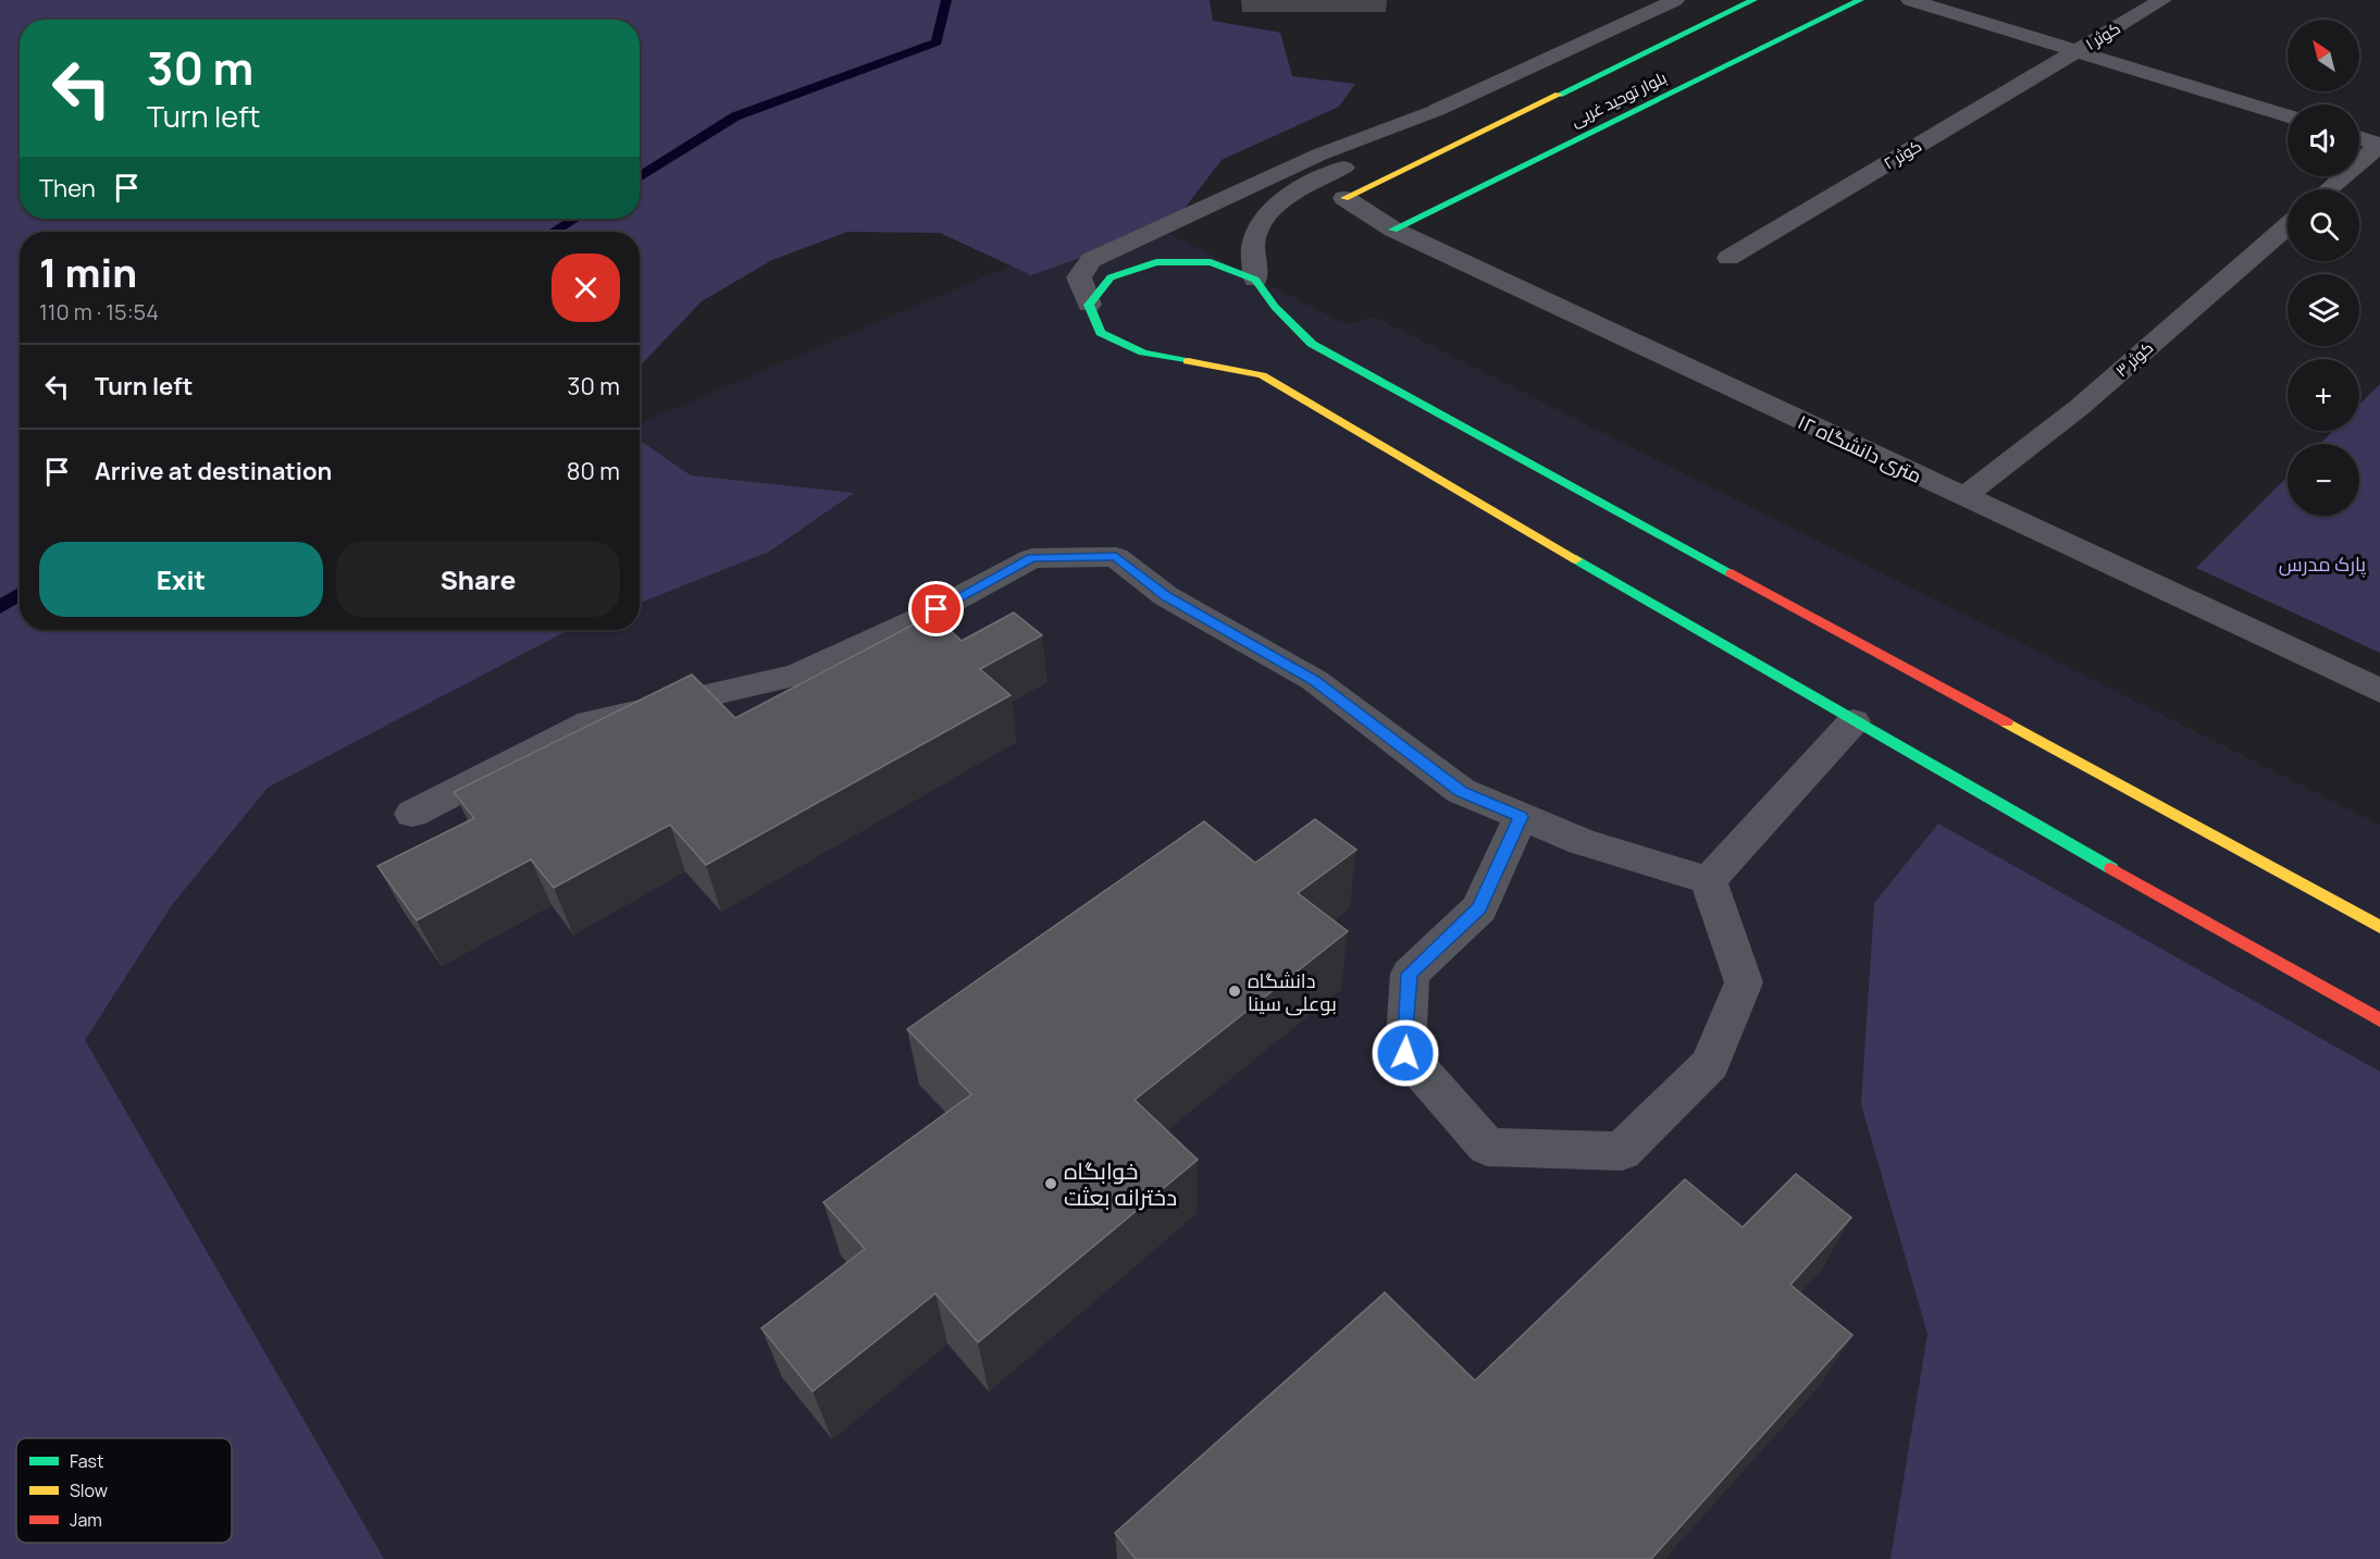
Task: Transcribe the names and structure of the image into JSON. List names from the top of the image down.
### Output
{
  "streets": {
    "street": [
      "کوثر ۱",
      "بلوار توحید غربی",
      "کوثر ۲",
      "کوثر ۳",
      "۱۲ متری دانشگاه"
    ]
  },
  "crossings": [
    ["کوثر ۱", "کوثر ۲"],
    ["بلوار توحید غربی", "۱۲ متری دانشگاه"],
    ["کوثر ۳", "۱۲ متری دانشگاه"]
  ],
  "parks": ["پارک مدرس"],
  "places": ["دانشگاه بوعلی سینا", "خوابگاه دخترانه بعثت"],
  "legend": ["Fast", "Slow", "Jam"],
  "north": "top left",
  "page": {
    "map_buttons": ["+", "−"],
    "turn": ["30 m", "Turn left"],
    "then": "Then",
    "heading": ["1 min", "110 m · 15:54"],
    "list": [
      {
        "name": "Turn left",
        "value": "30 m"
      },
      {
        "name": "Arrive at destination",
        "value": "80 m"
      }
    ],
    "buttons": ["Exit", "Share"]
  }
}
